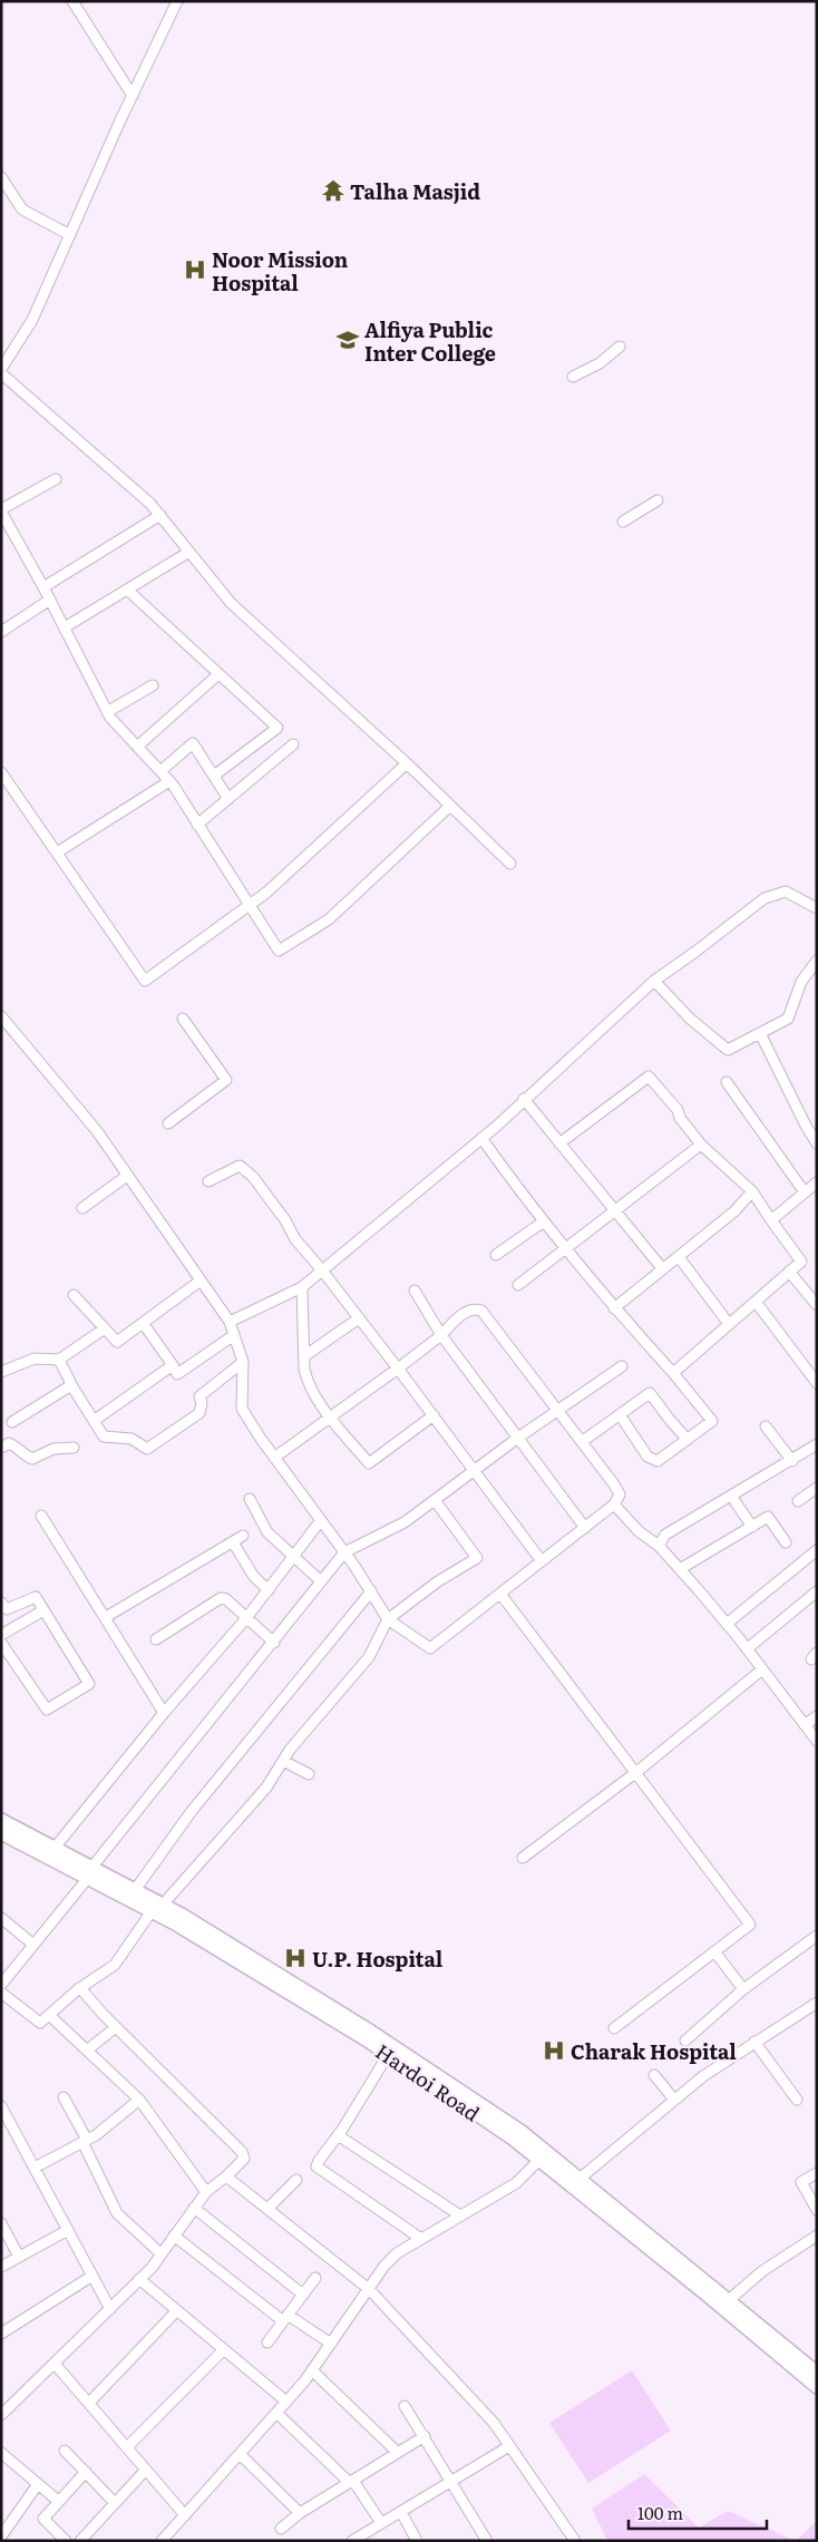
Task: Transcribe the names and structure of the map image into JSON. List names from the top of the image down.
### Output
{
  "streets": {
    "main road": ["Hardoi Road"]
  },
  "places": {
    "temple": ["Talha Masjid"],
    "hospital": ["Noor Mission Hospital", "U.P. Hospital", "Charak Hospital"],
    "school or university": ["Alfiya Public Inter College"]
  },
  "scale_bar": "100 m"
}
